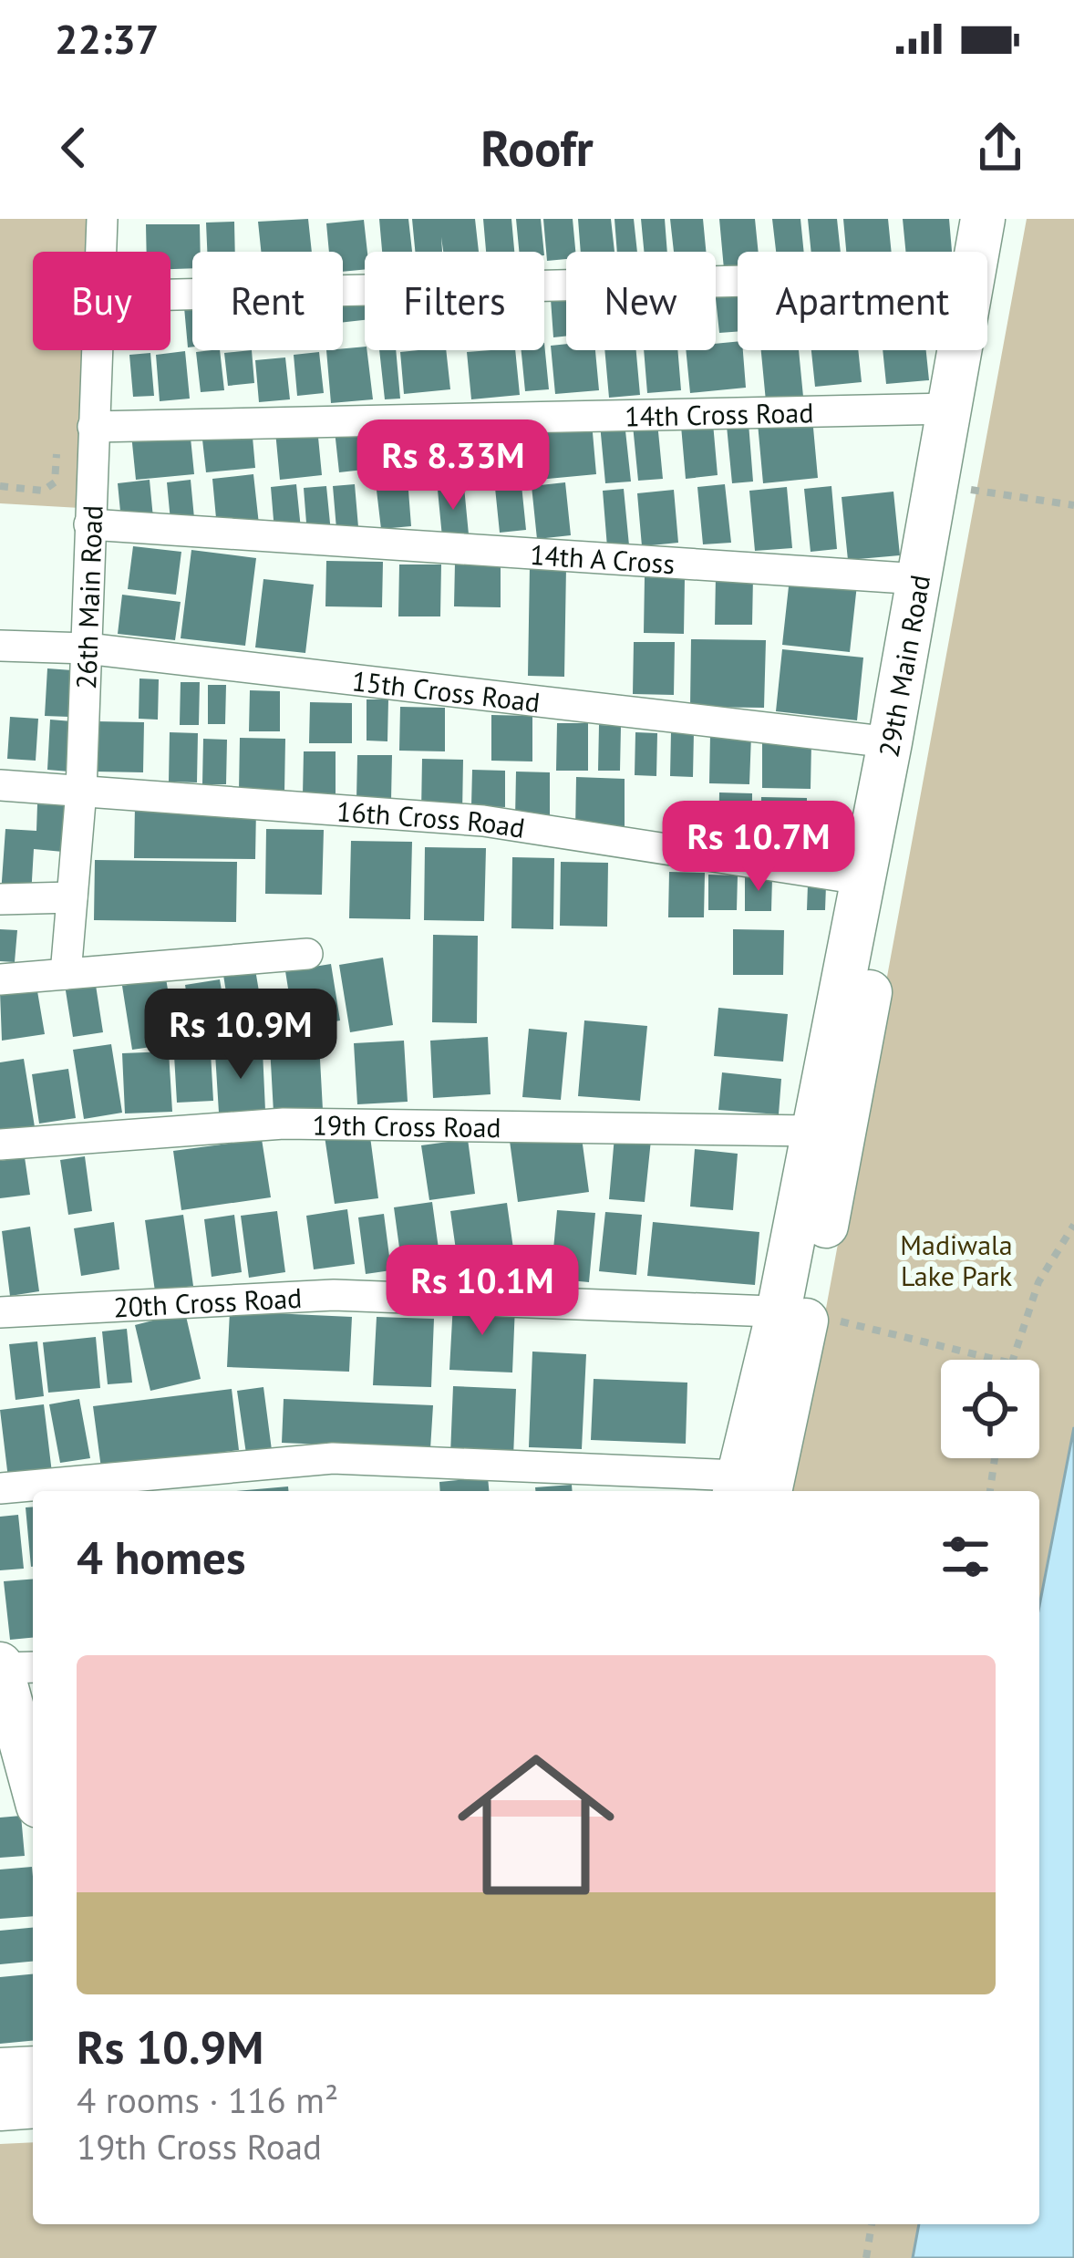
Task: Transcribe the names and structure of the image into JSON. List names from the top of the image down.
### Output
{
  "streets": {
    "main road": ["29th Main Road"],
    "street": [
      "14th Cross Road",
      "14th A Cross",
      "26th Main Road",
      "15th Cross Road",
      "16th Cross Road",
      "19th Cross Road",
      "20th Cross Road"
    ]
  },
  "crossings": [
    ["14th Cross Road", "26th Main Road"],
    ["14th Cross Road", "29th Main Road"],
    ["14th A Cross", "26th Main Road"],
    ["14th A Cross", "29th Main Road"],
    ["26th Main Road", "15th Cross Road"],
    ["26th Main Road", "16th Cross Road"],
    ["29th Main Road", "15th Cross Road"],
    ["29th Main Road", "16th Cross Road"],
    ["29th Main Road", "19th Cross Road"],
    ["29th Main Road", "20th Cross Road"]
  ],
  "parks": ["Madiwala Lake Park"],
  "page": {
    "status": "22:37",
    "header": "Roofr",
    "chip": [
      "Buy",
      "Rent",
      "Filters",
      "New",
      "Apartment"
    ],
    "price": [
      "Rs 8.33M",
      "Rs 10.7M",
      "Rs 10.9M",
      "Rs 10.1M"
    ],
    "heading": "4 homes",
    "list": [
      {
        "name": "Rs 10.9M",
        "note": "4 rooms · 116 m² · 19th Cross Road"
      }
    ]
  }
}
